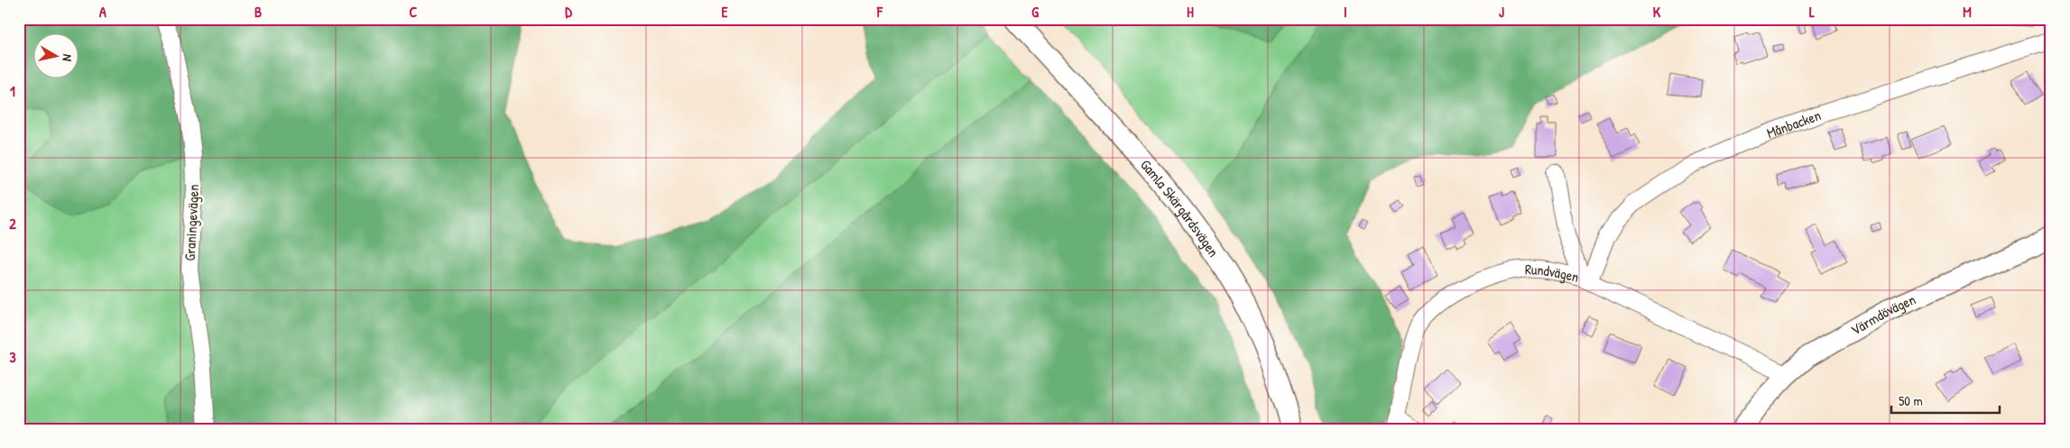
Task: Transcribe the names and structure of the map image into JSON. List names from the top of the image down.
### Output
{
  "streets": {
    "main road": ["Gamla Skärgårdsvägen", "Värmdövägen"],
    "street": ["Månbacken", "Graningevägen", "Rundvägen"]
  },
  "crossings": [
    ["Månbacken", "Rundvägen"],
    ["Rundvägen", "Värmdövägen"]
  ],
  "scale_bar": "50 m",
  "north": "right",
  "grid": {
    "columns": [
      "A",
      "B",
      "C",
      "D",
      "E",
      "F",
      "G",
      "H",
      "I",
      "J",
      "K",
      "L",
      "M"
    ],
    "rows": ["1", "2", "3"]
  }
}
